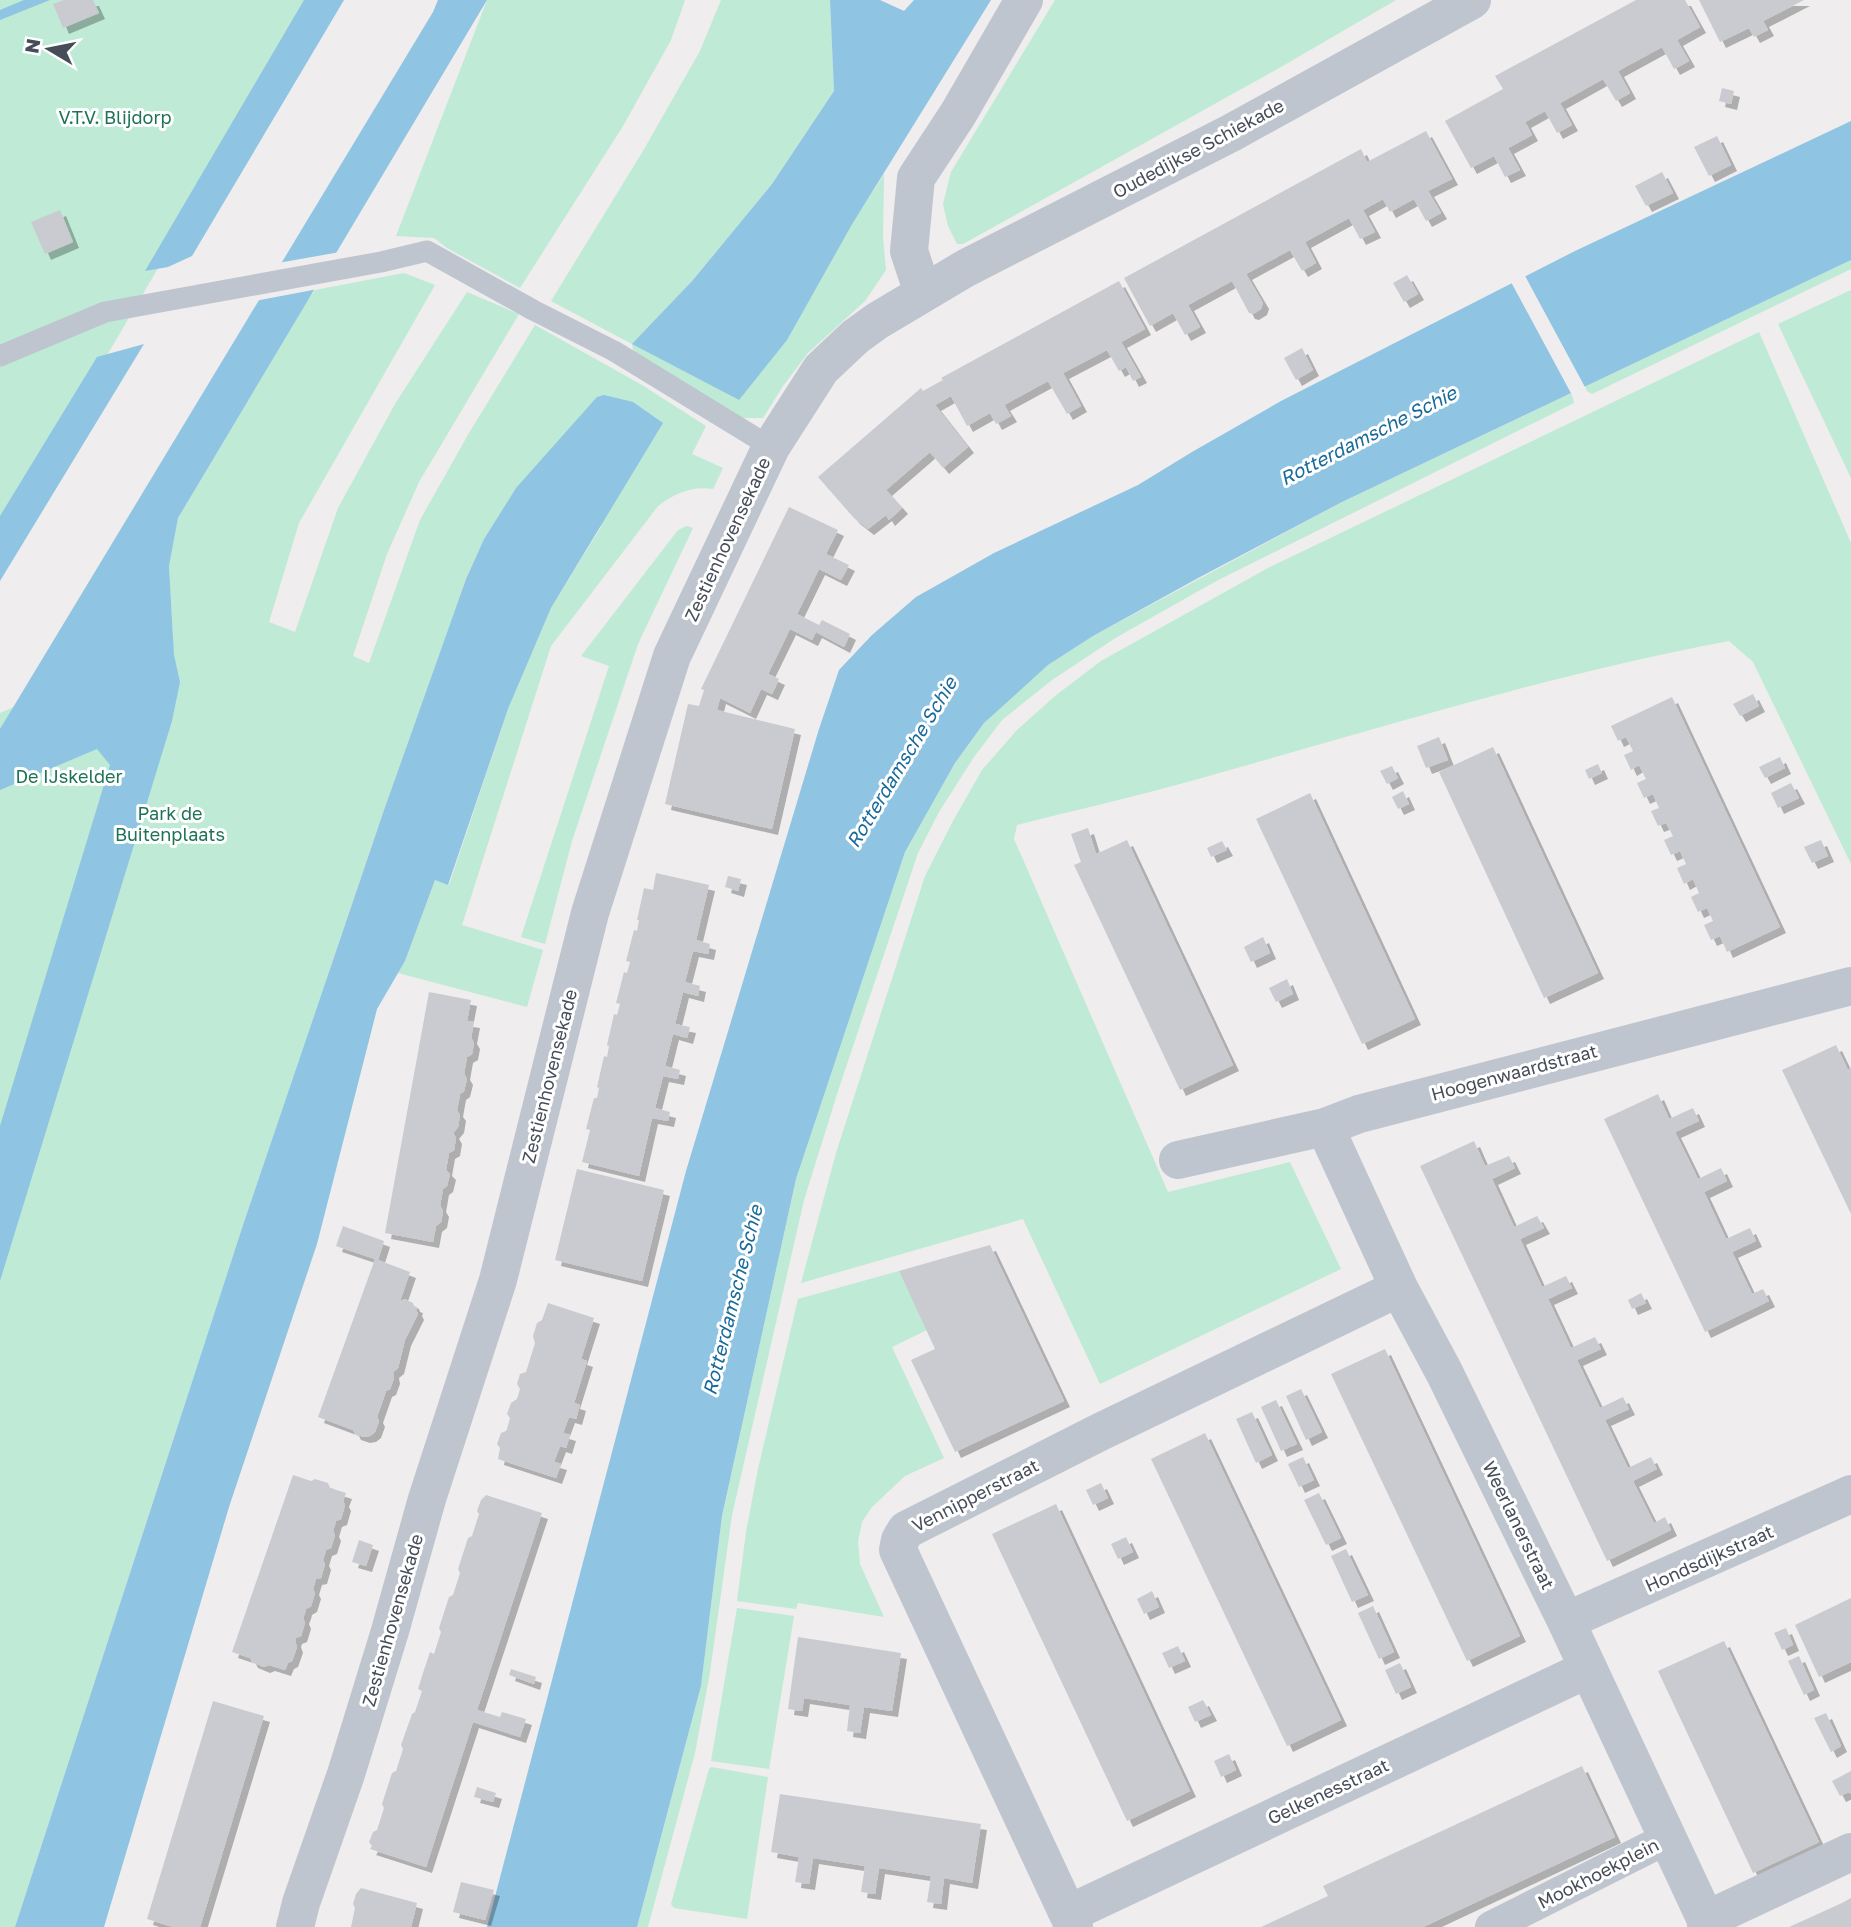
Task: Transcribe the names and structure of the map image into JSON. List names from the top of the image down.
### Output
{
  "streets": {
    "street": [
      "Oudedijkse Schiekade",
      "Zestienhovensekade",
      "Hoogenwaardstraat",
      "Vennipperstraat",
      "Weerlanerstraat",
      "Hondsdijkstraat",
      "Gelkenesstraat",
      "Mookhoekplein"
    ]
  },
  "crossings": [
    ["Oudedijkse Schiekade", "Zestienhovensekade"],
    ["Hoogenwaardstraat", "Weerlanerstraat"],
    ["Vennipperstraat", "Weerlanerstraat"],
    ["Vennipperstraat", "Gelkenesstraat"],
    ["Weerlanerstraat", "Hondsdijkstraat"],
    ["Weerlanerstraat", "Gelkenesstraat"],
    ["Weerlanerstraat", "Mookhoekplein"]
  ],
  "water": ["Rotterdamsche Schie"],
  "parks": ["V.T.V. Blijdorp", "De IJskelder", "Park de Buitenplaats"],
  "north": "left"
}
